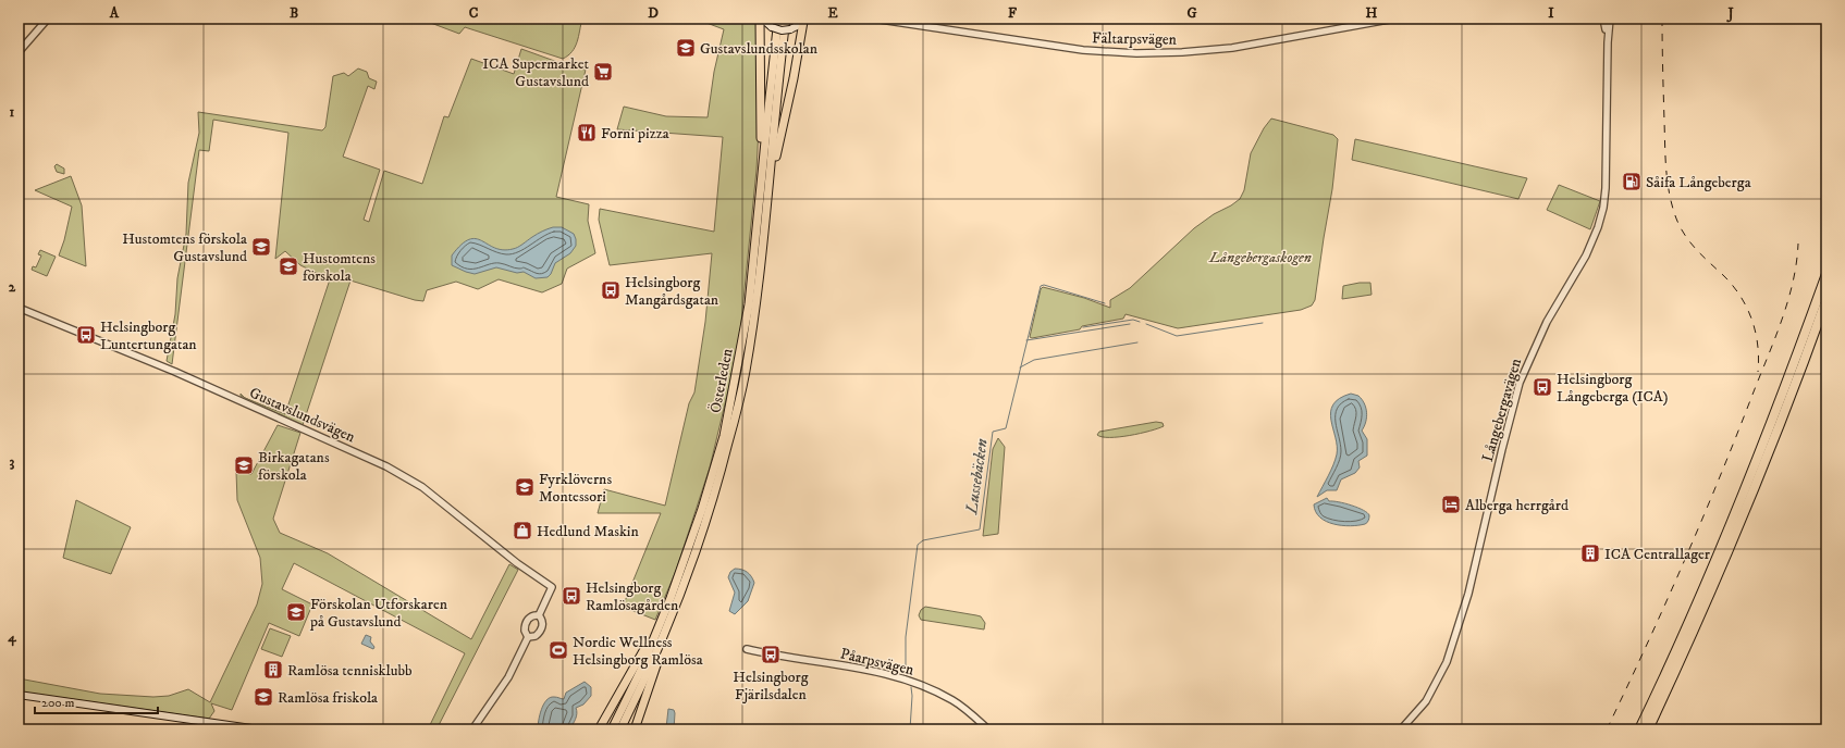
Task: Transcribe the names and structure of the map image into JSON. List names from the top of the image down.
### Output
{
  "streets": {
    "main road": ["Österleden"],
    "street": [
      "Fältarpsvägen",
      "Långebergavägen",
      "Gustavslundsvägen",
      "Påarpsvägen"
    ]
  },
  "water": ["Lussebäcken"],
  "parks": ["Långebergaskogen"],
  "places": {
    "school or university": [
      "Gustavslundsskolan",
      "Hustomtens förskola Gustavslund",
      "Hustomtens förskola",
      "Birkagatans förskola",
      "Fyrklöverns Montessori",
      "Förskolan Utforskaren på Gustavslund",
      "Ramlösa friskola"
    ],
    "supermarket": ["ICA Supermarket Gustavslund"],
    "restaurant": ["Forni pizza"],
    "fuel station": ["Såifa Långeberga"],
    "bus stop": [
      "Helsingborg Mangårdsgatan",
      "Helsingborg Luntertungatan",
      "Helsingborg Långeberga (ICA)",
      "Helsingborg Ramlösagården",
      "Helsingborg Fjärilsdalen"
    ],
    "hotel": ["Alberga herrgård"],
    "shop": ["Hedlund Maskin"],
    "building": ["ICA Centrallager", "Ramlösa tennisklubb"],
    "sports": ["Nordic Wellness Helsingborg Ramlösa"]
  },
  "scale_bar": "200 m",
  "grid": {
    "columns": [
      "A",
      "B",
      "C",
      "D",
      "E",
      "F",
      "G",
      "H",
      "I",
      "J"
    ],
    "rows": [
      "1",
      "2",
      "3",
      "4"
    ]
  }
}
